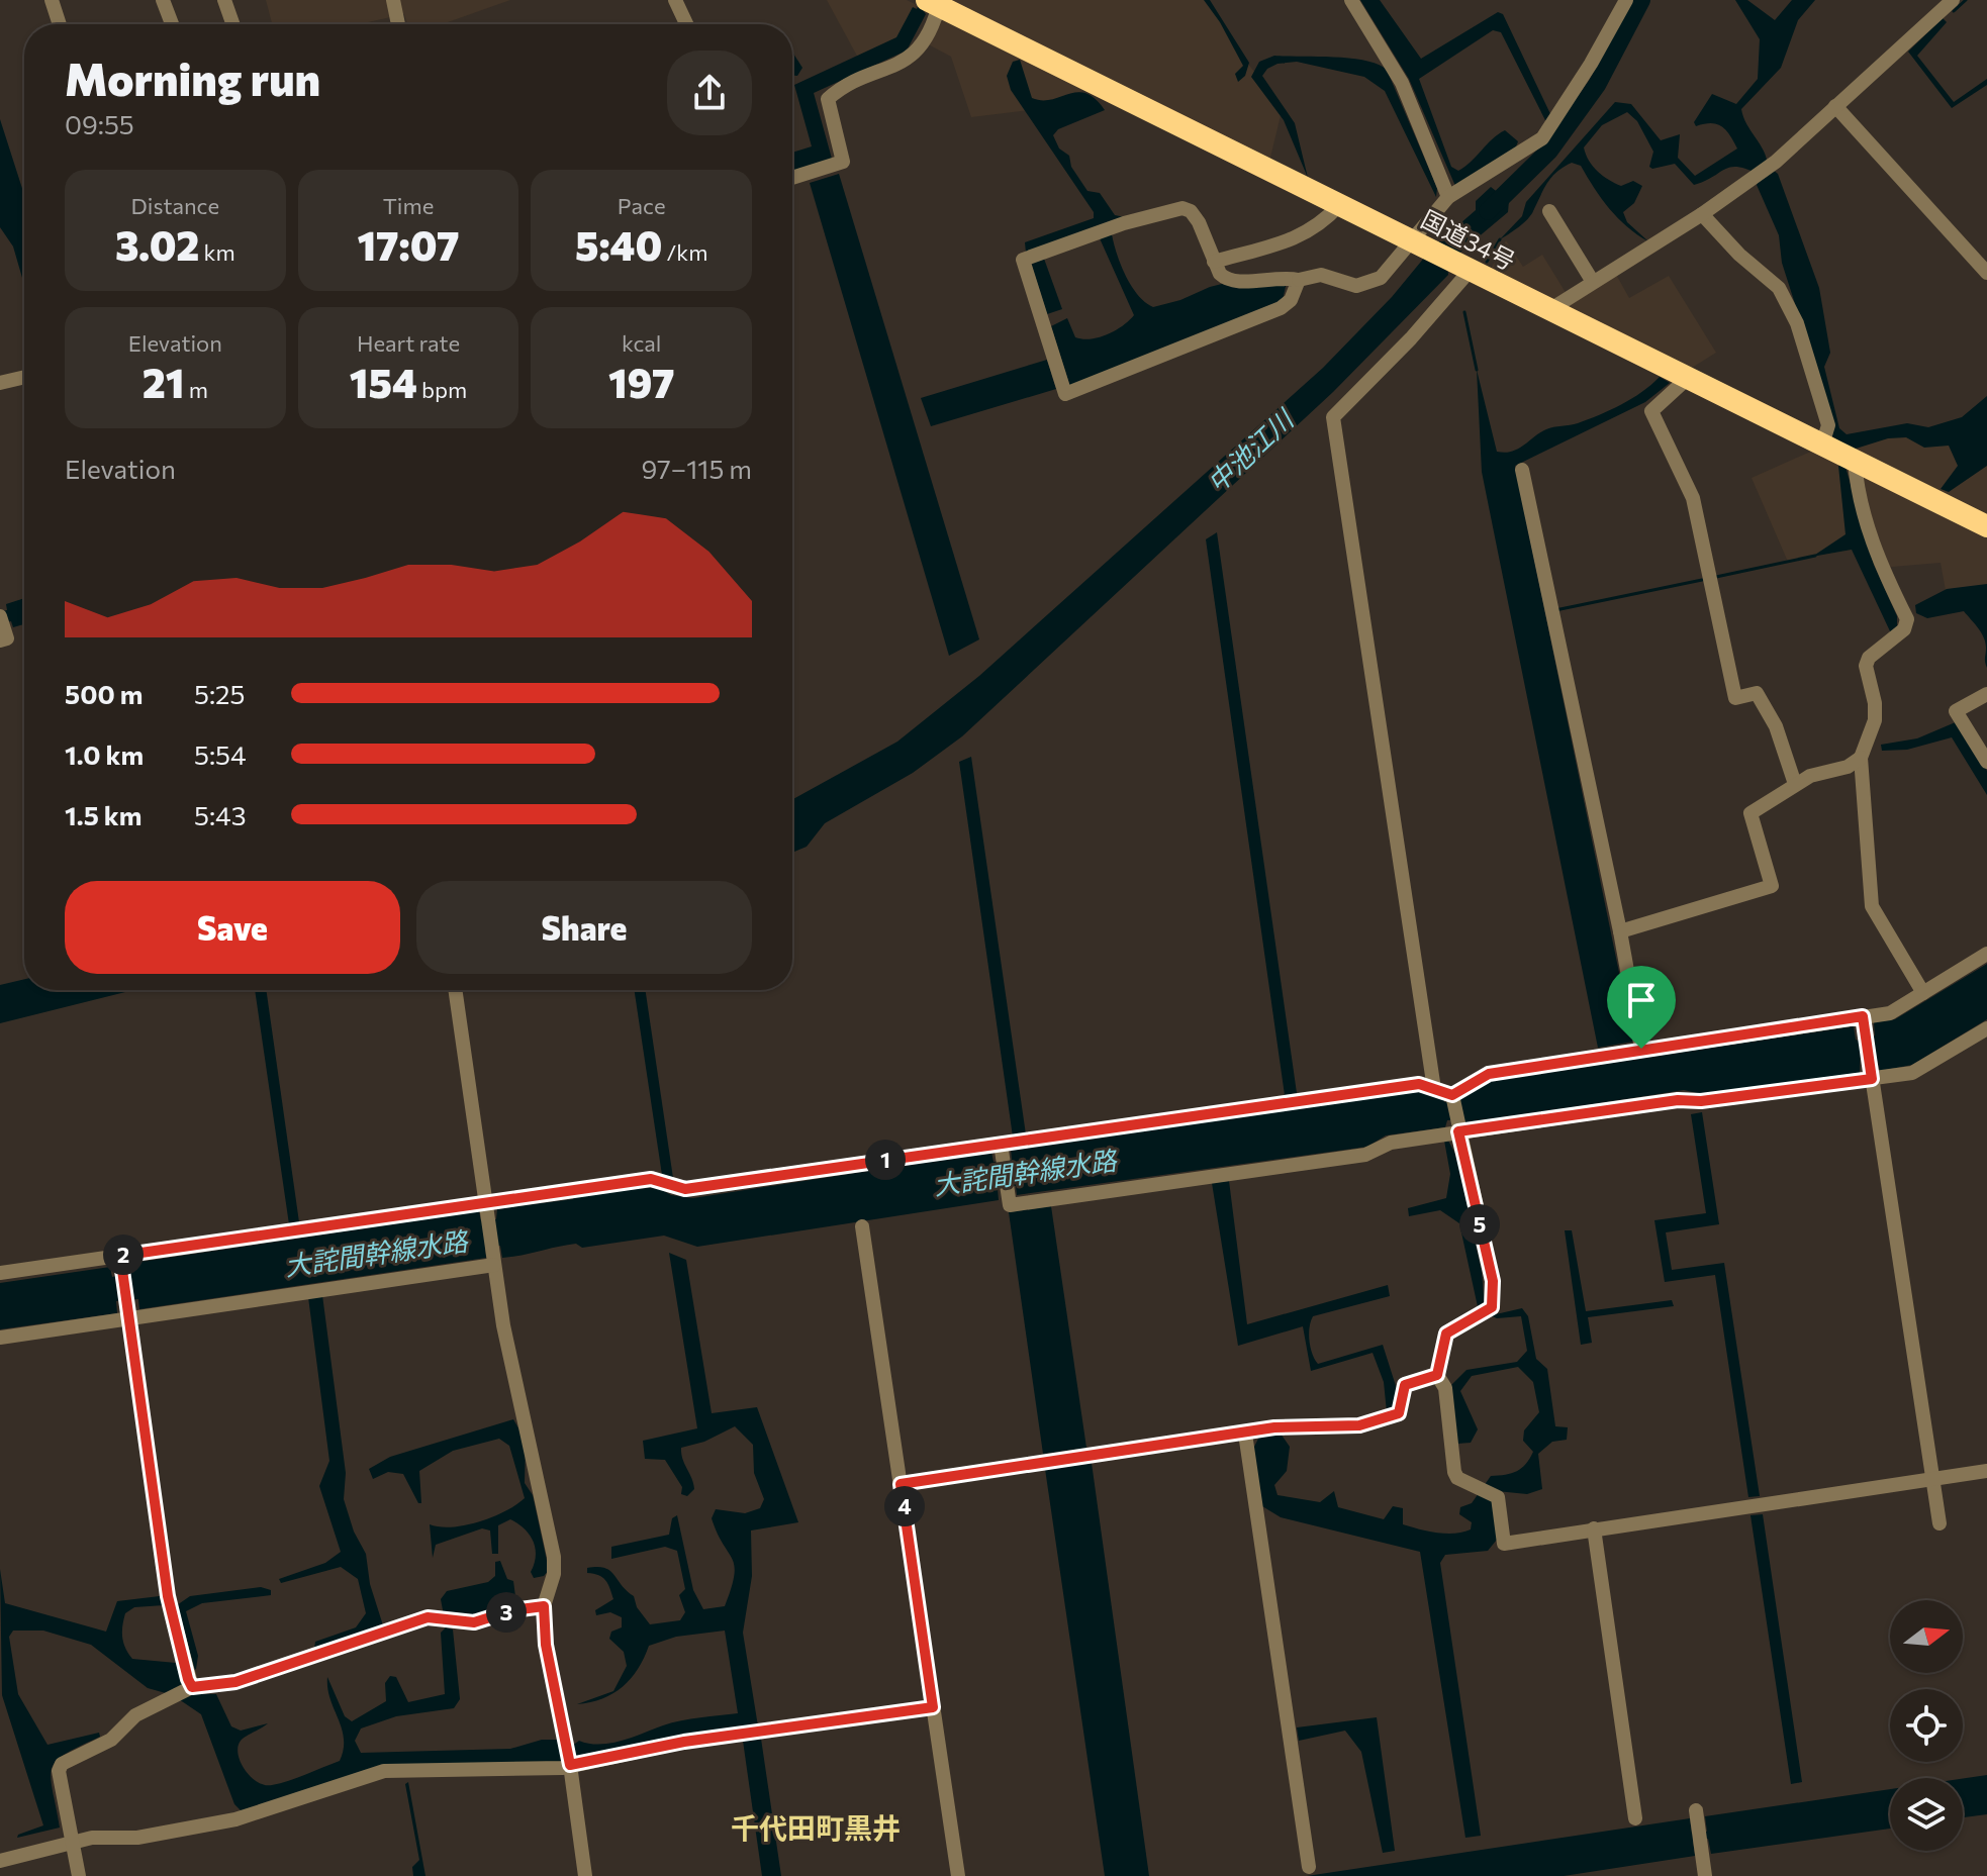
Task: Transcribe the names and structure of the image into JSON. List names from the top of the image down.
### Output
{
  "streets": {
    "highway": ["国道34号"]
  },
  "districts": ["千代田町黒井"],
  "water": ["中池江川", "大詫間幹線水路"],
  "north": "right",
  "page": {
    "heading": ["Morning run", "09:55"],
    "stats": [
      ["Distance", "3.02 km"],
      ["Time", "17:07"],
      ["Pace", "5:40 /km"],
      ["Elevation", "21 m"],
      ["Heart rate", "154 bpm"],
      ["kcal", "197"]
    ],
    "chart": ["Elevation", "97–115 m"],
    "list": [
      {
        "name": "500 m",
        "note": "5:25"
      },
      {
        "name": "1.0 km",
        "note": "5:54"
      },
      {
        "name": "1.5 km",
        "note": "5:43"
      }
    ],
    "buttons": ["Save", "Share"],
    "pins": [
      "1",
      "5",
      "2",
      "4",
      "3"
    ]
  }
}
